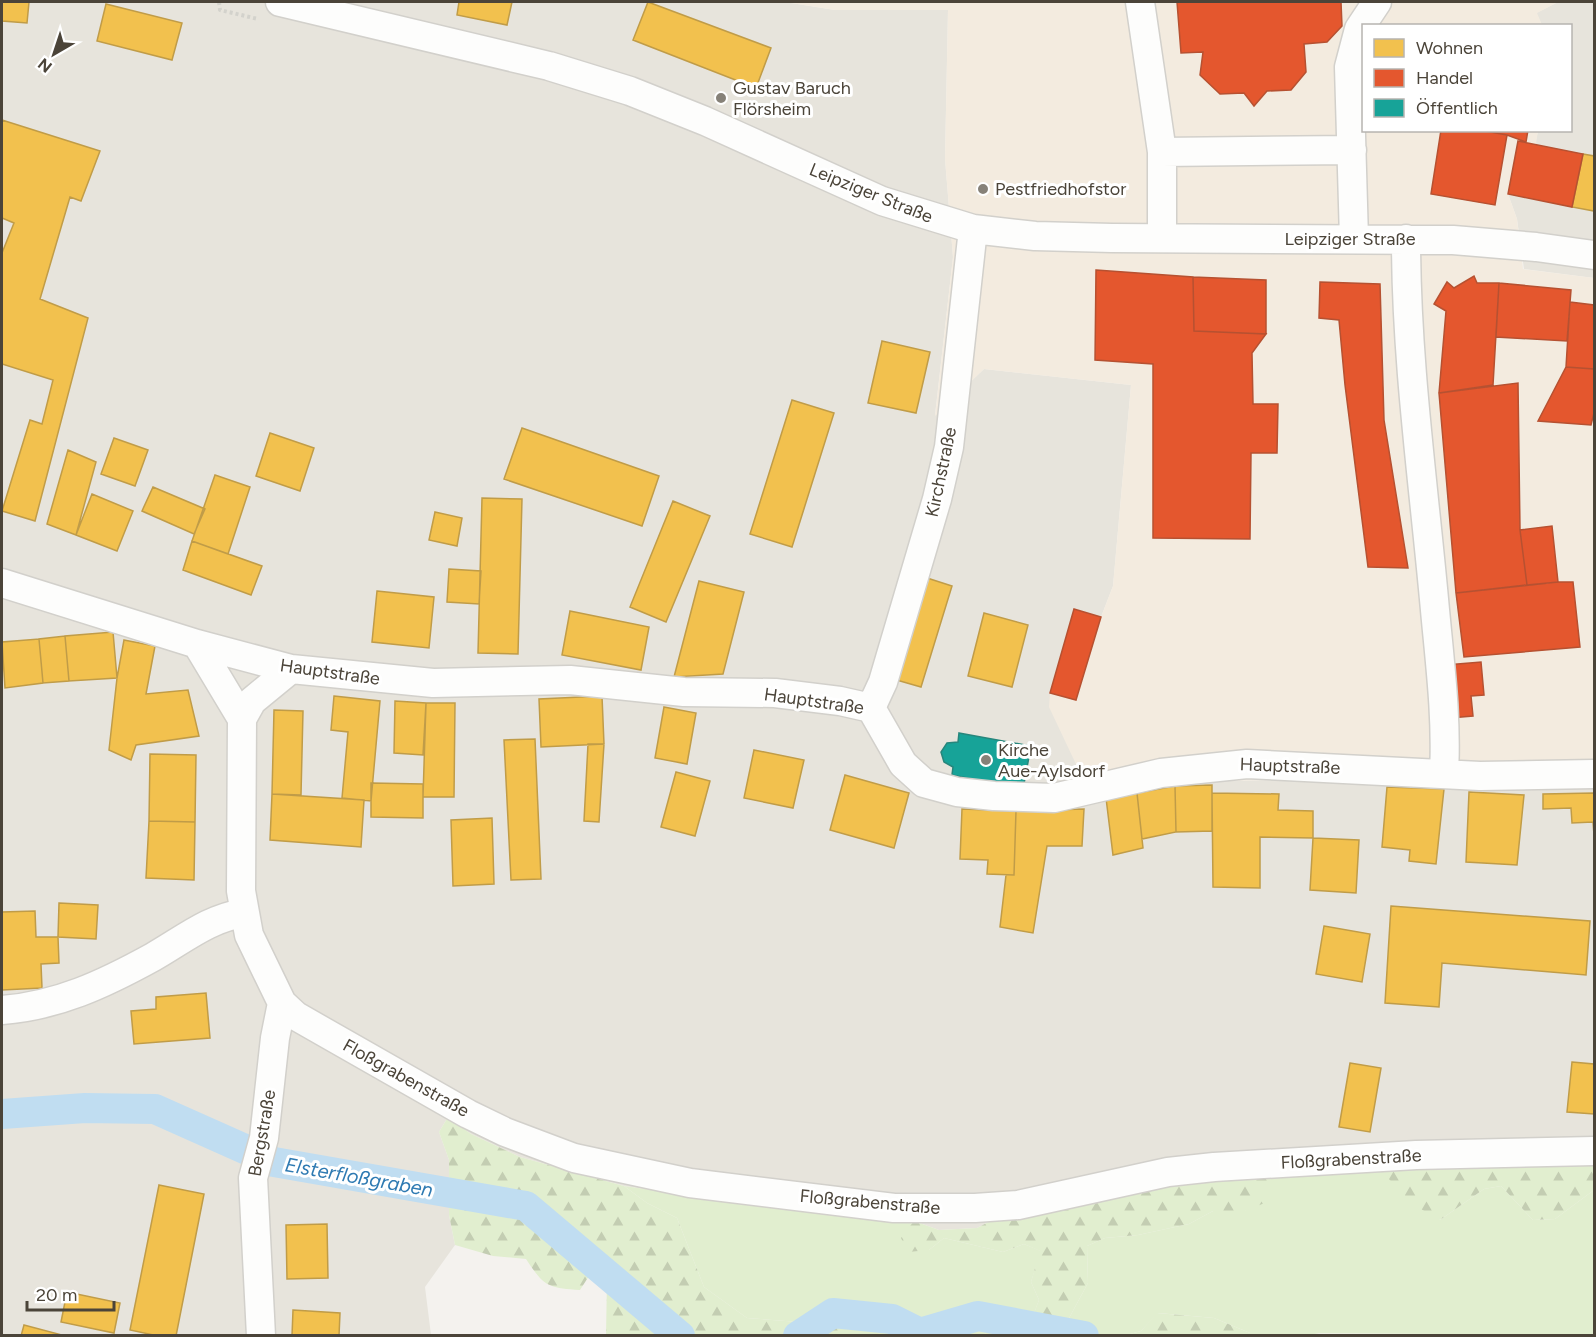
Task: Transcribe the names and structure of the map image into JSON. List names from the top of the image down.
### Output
{
  "streets": {
    "street": [
      "Leipziger Straße",
      "Kirchstraße",
      "Hauptstraße",
      "Floßgrabenstraße",
      "Bergstraße"
    ]
  },
  "crossings": [
    ["Leipziger Straße", "Kirchstraße"],
    ["Kirchstraße", "Hauptstraße"],
    ["Floßgrabenstraße", "Bergstraße"]
  ],
  "water": ["Elsterfloßgraben"],
  "places": ["Gustav Baruch Flörsheim", "Pestfriedhofstor", "Kirche Aue-Aylsdorf"],
  "legend": ["Wohnen", "Handel", "Öffentlich"],
  "scale_bar": "20 m",
  "north": "bottom left"
}
